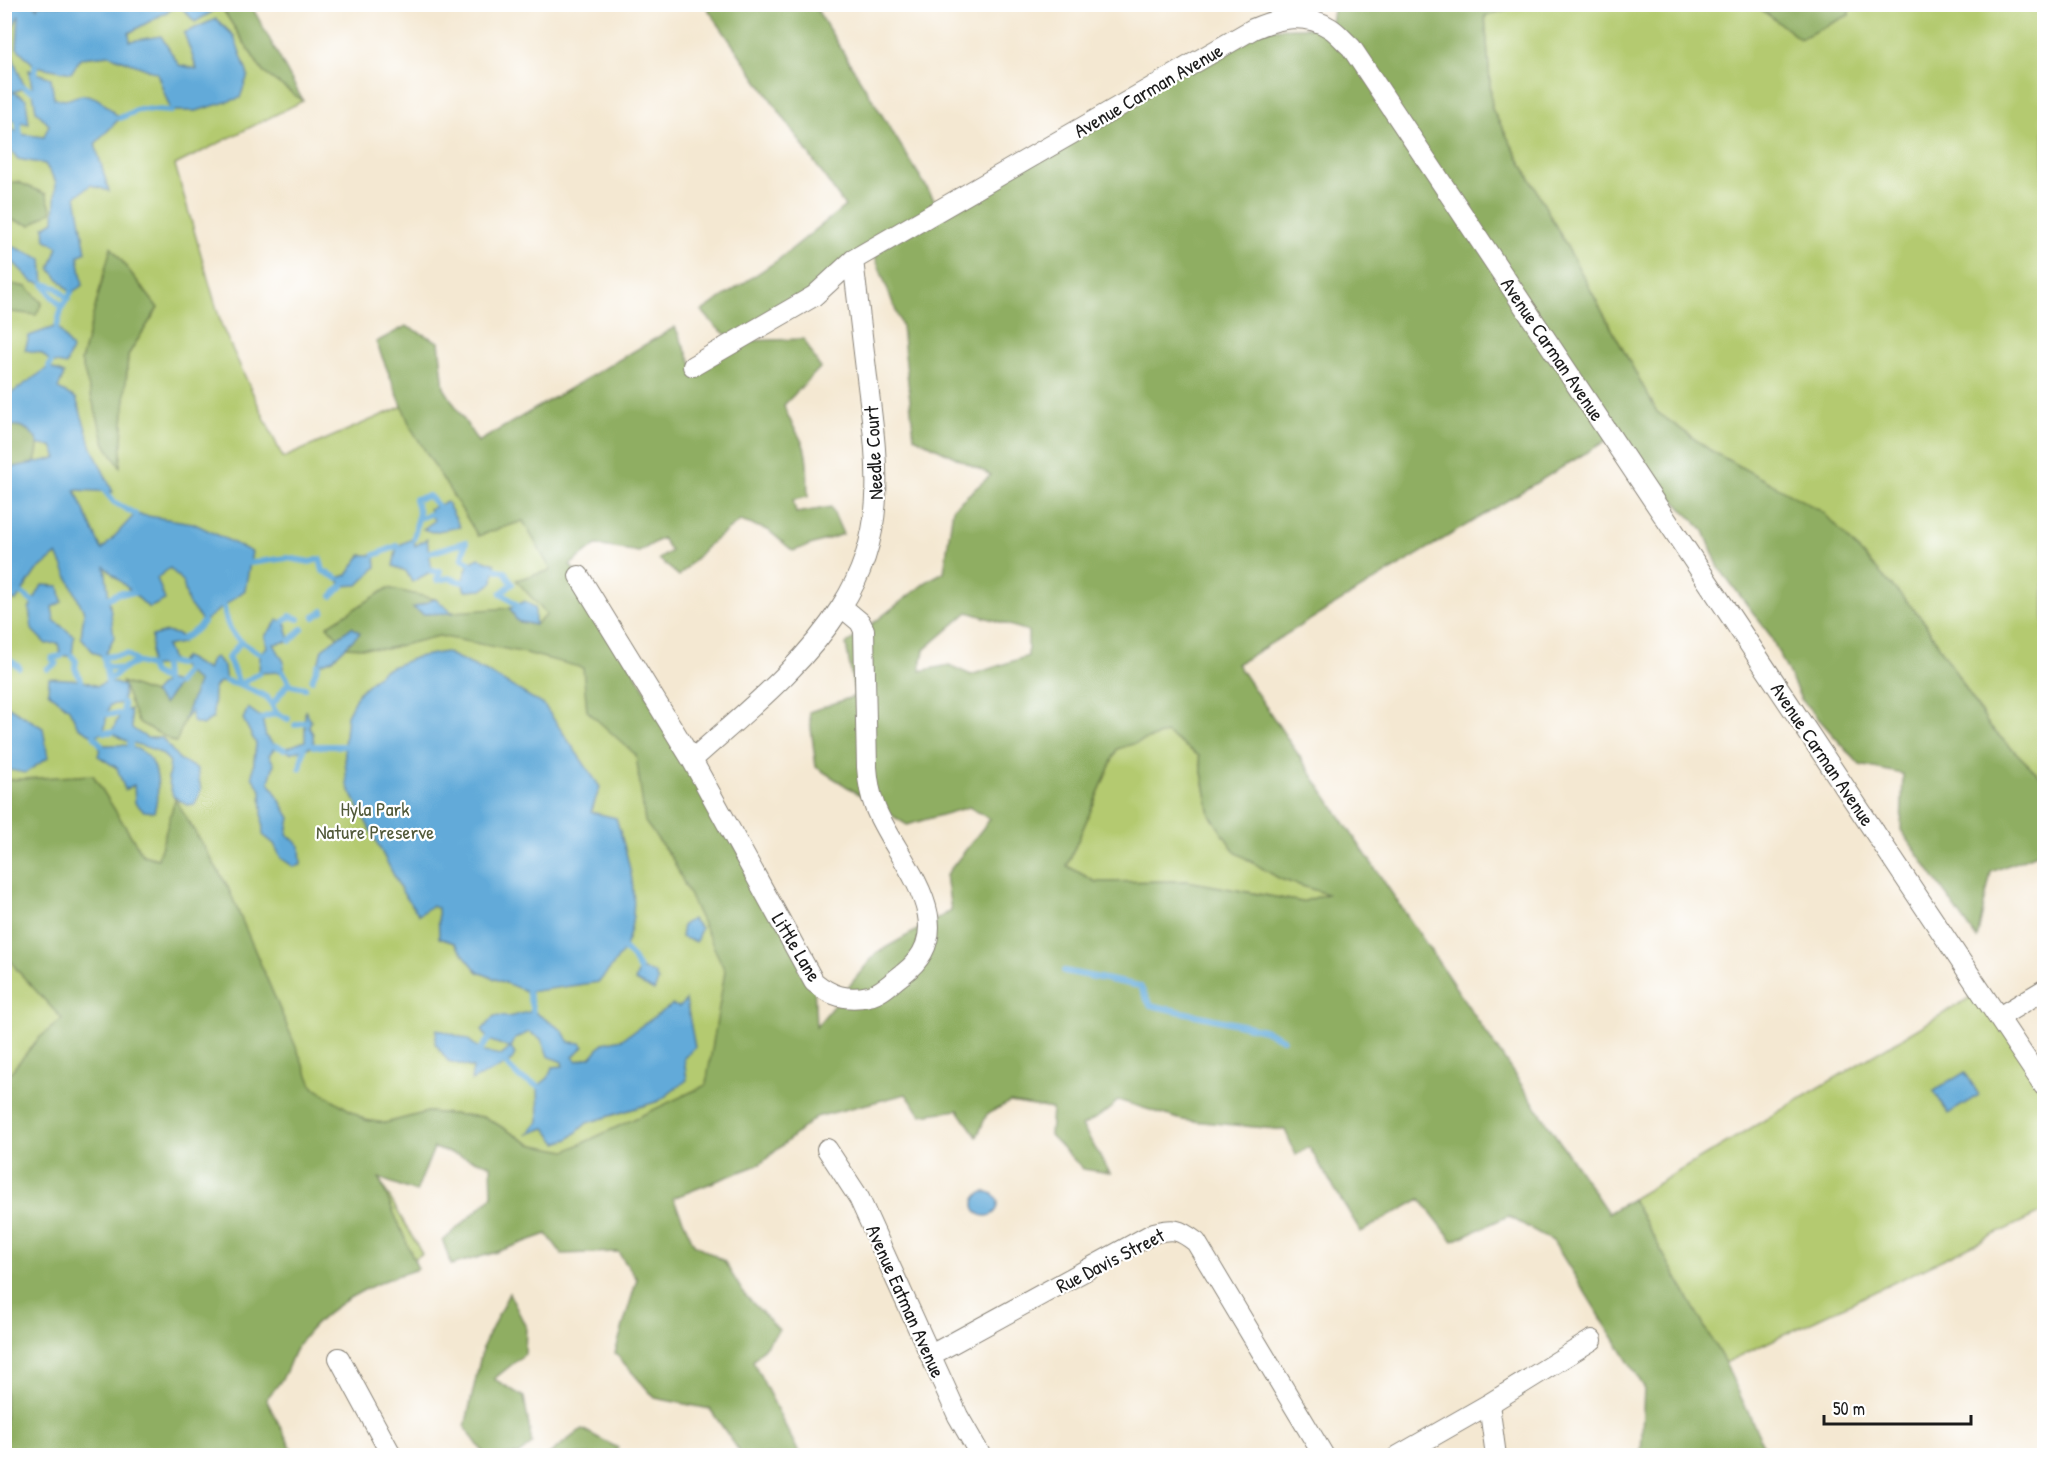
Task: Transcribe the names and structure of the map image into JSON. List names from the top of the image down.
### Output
{
  "streets": {
    "street": [
      "Avenue Carman Avenue",
      "Needle Court",
      "Little Lane",
      "Rue Davis Street",
      "Avenue Eatman Avenue"
    ]
  },
  "crossings": [
    ["Avenue Carman Avenue", "Needle Court"],
    ["Needle Court", "Little Lane"],
    ["Rue Davis Street", "Avenue Eatman Avenue"]
  ],
  "parks": ["Hyla Park Nature Preserve"],
  "scale_bar": "50 m"
}
